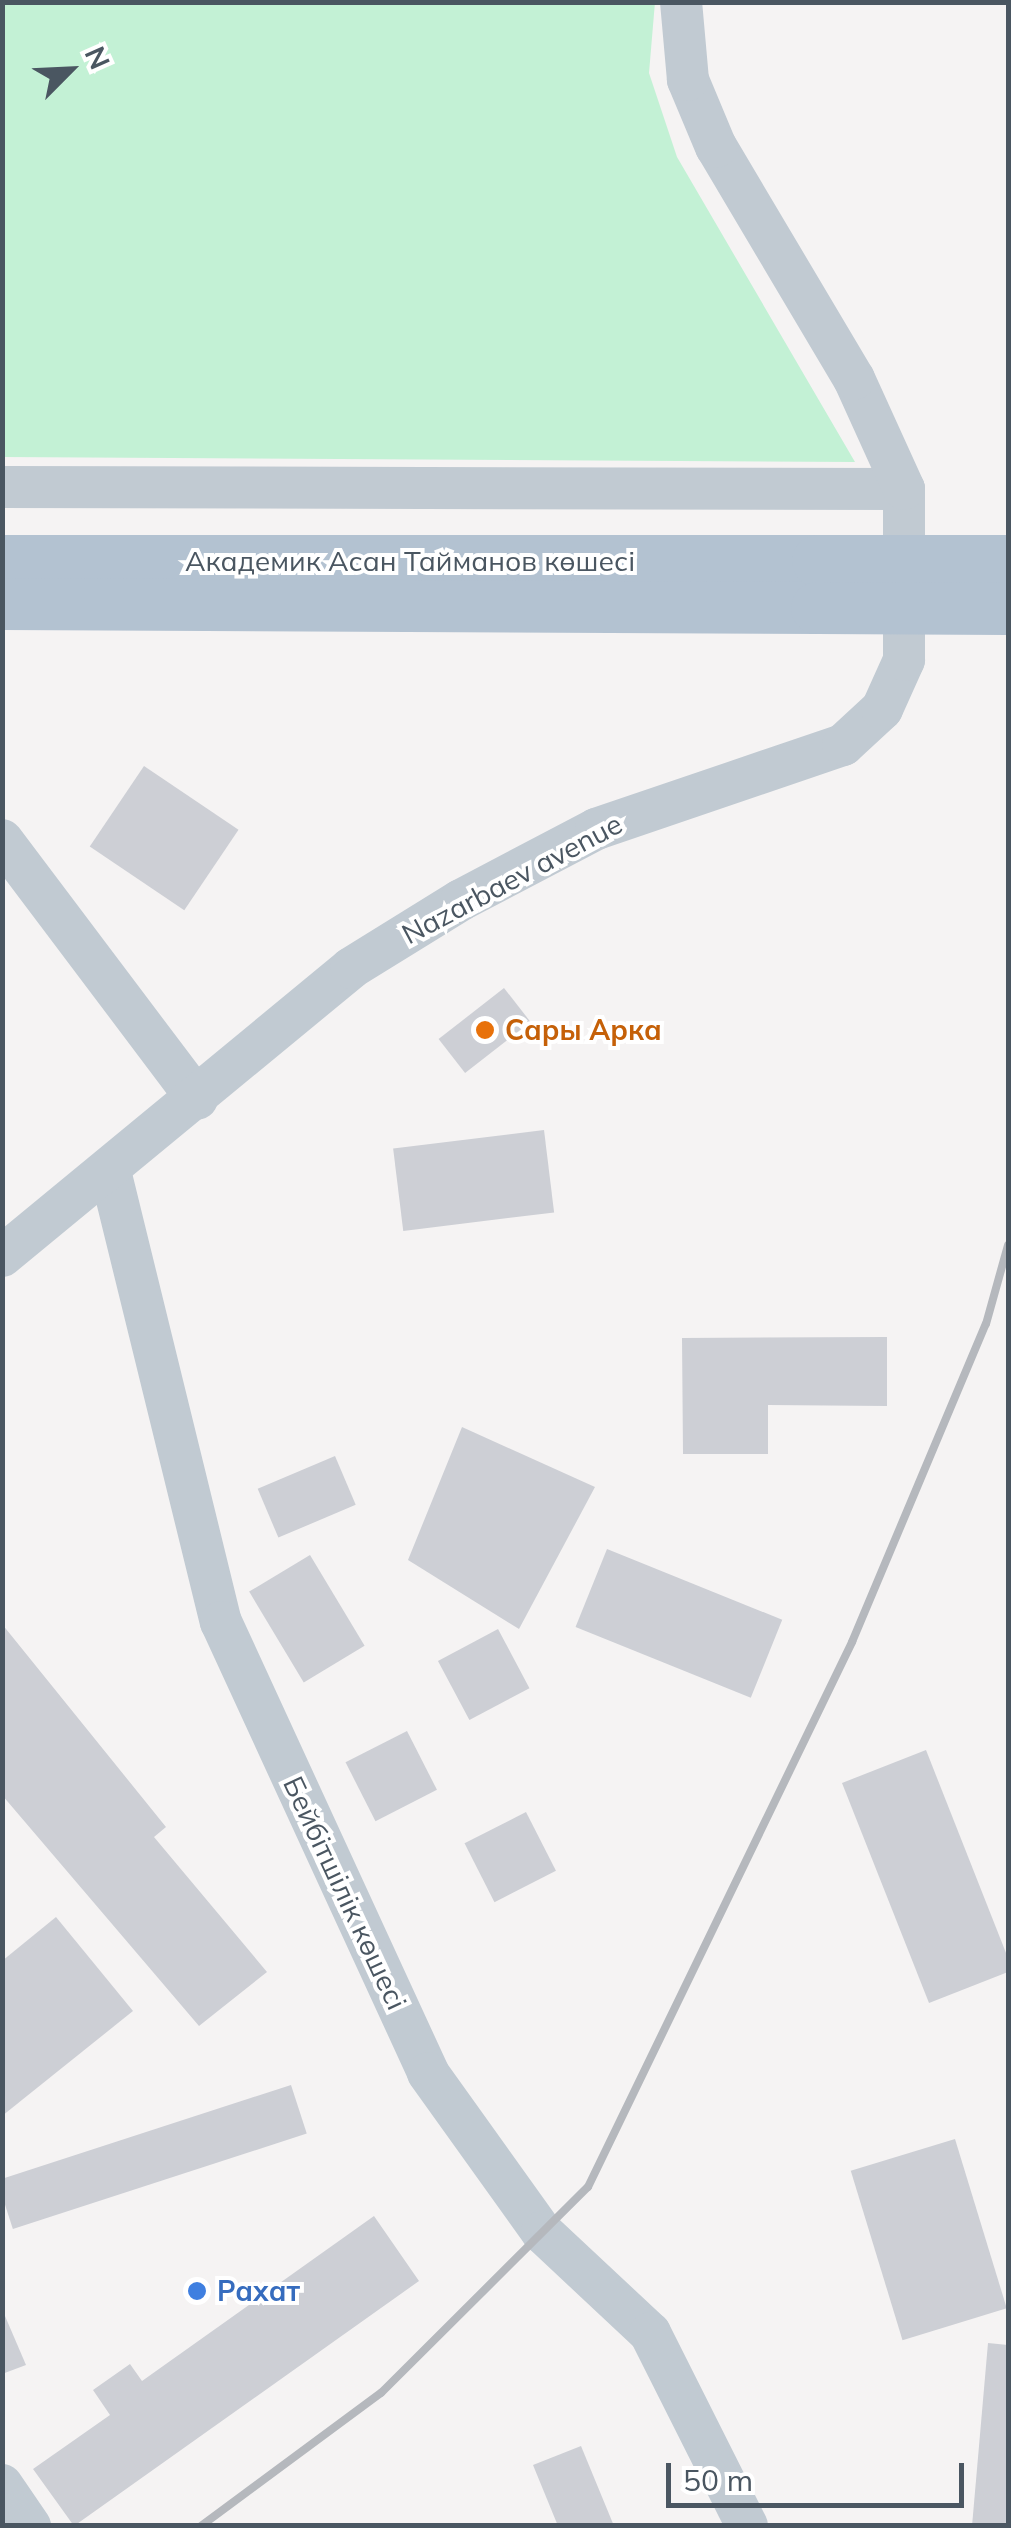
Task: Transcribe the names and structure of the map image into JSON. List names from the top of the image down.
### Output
{
  "streets": {
    "main road": ["Академик Асан Тайманов көшесі"],
    "street": ["Nazarbaev avenue", "Бейбітшілік көшесі"]
  },
  "crossings": [
    ["Nazarbaev avenue", "Бейбітшілік көшесі"]
  ],
  "places": ["Сары Арка", "Рахат"],
  "scale_bar": "50 m",
  "north": "top right"
}
